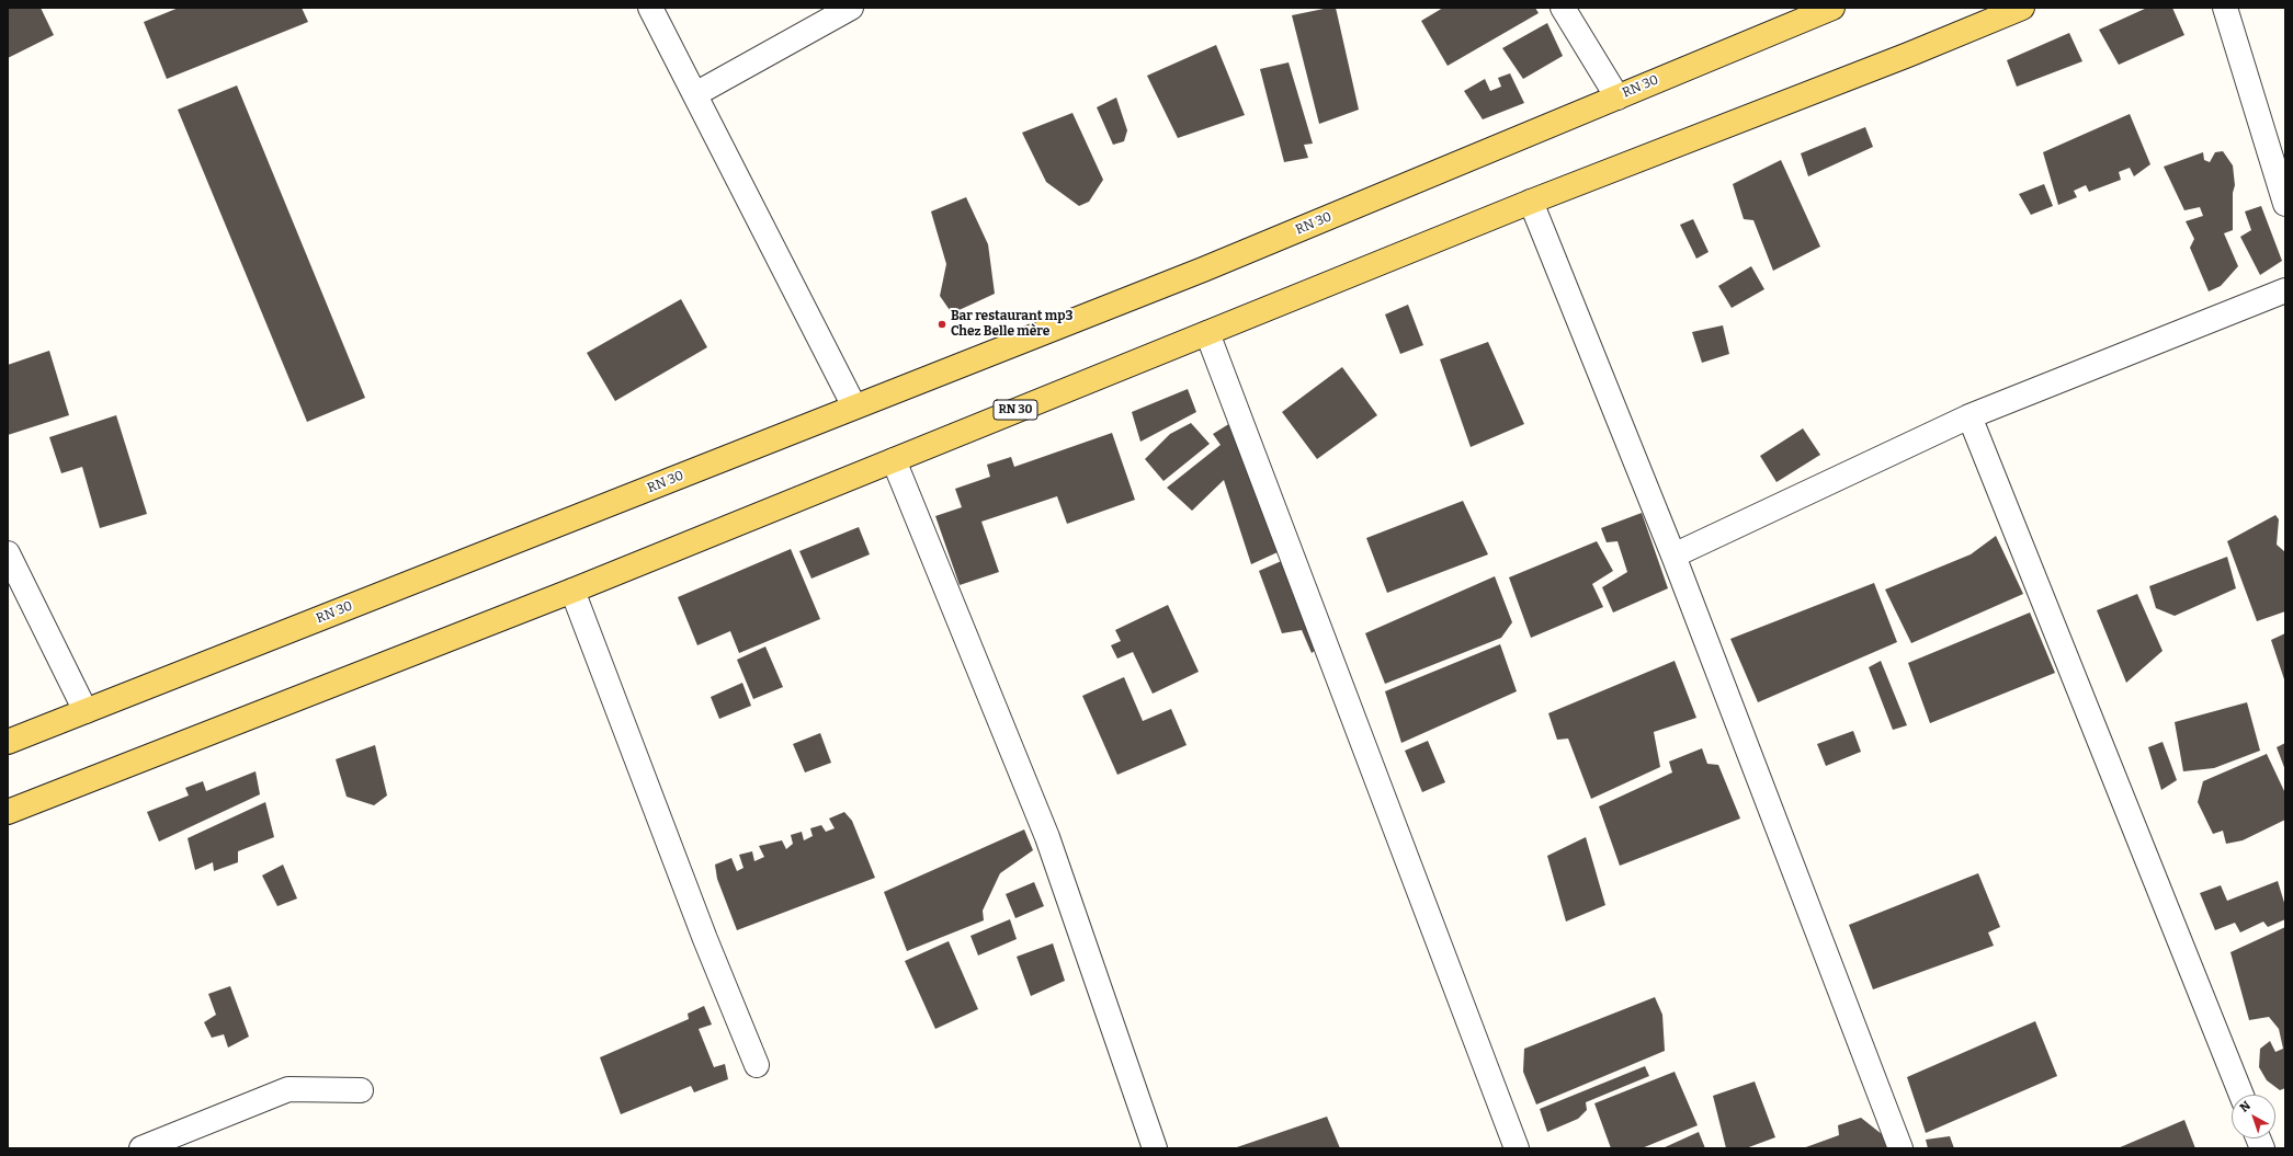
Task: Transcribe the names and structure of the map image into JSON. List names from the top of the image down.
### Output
{
  "streets": {
    "main road": ["RN 30"]
  },
  "places": ["Bar restaurant mp3 Chez Belle mère"],
  "north": "top left"
}
